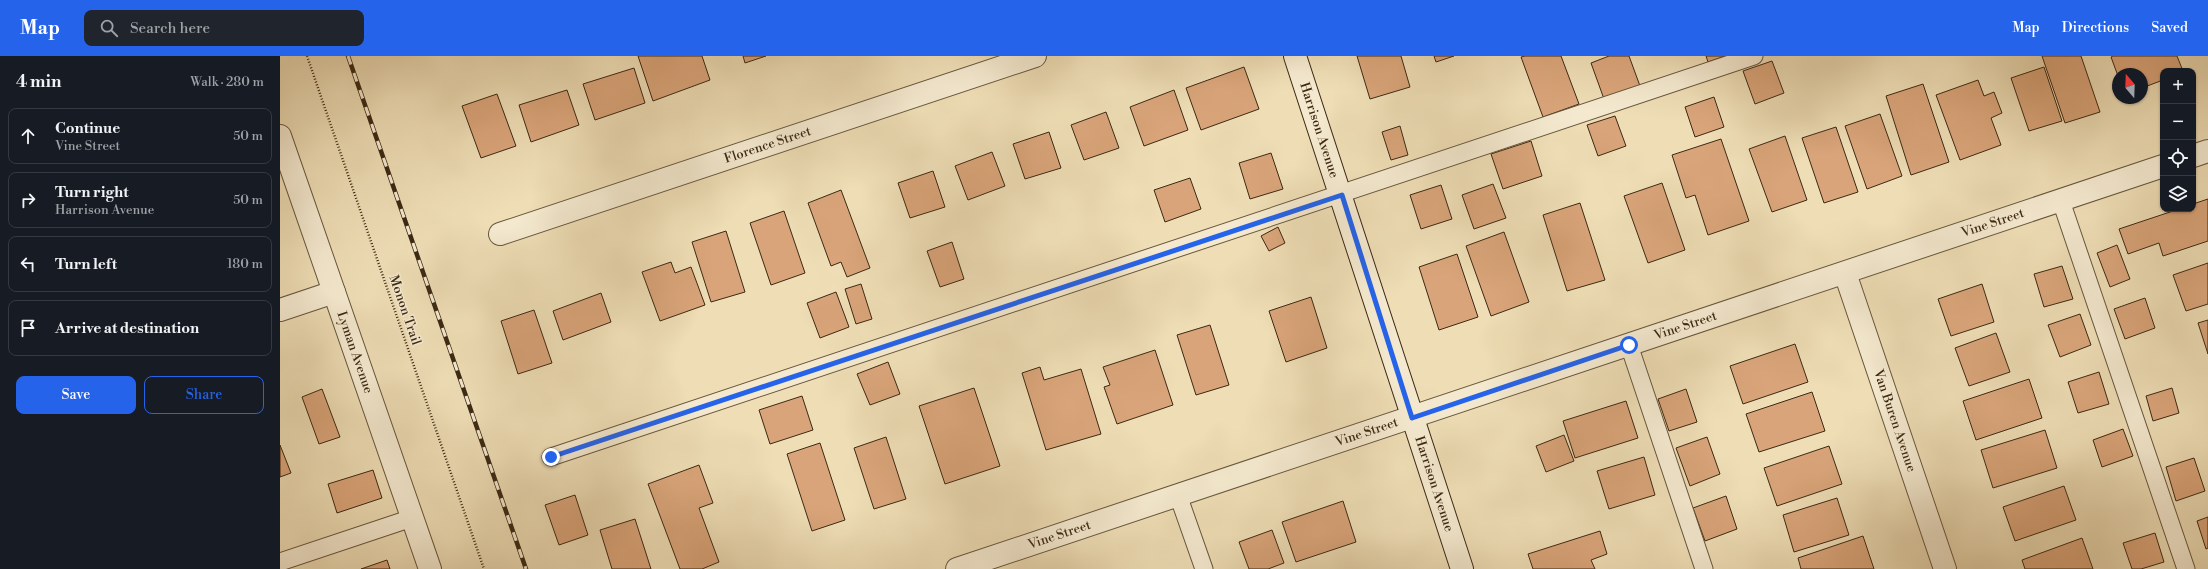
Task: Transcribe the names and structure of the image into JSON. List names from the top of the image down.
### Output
{
  "streets": {
    "street": [
      "Harrison Avenue",
      "Florence Street",
      "Vine Street",
      "Lyman Avenue",
      "Van Buren Avenue"
    ],
    "path": ["Monon Trail"]
  },
  "crossings": [
    ["Harrison Avenue", "Vine Street"],
    ["Vine Street", "Van Buren Avenue"]
  ],
  "north": "top",
  "page": {
    "header": "Map",
    "search": "Search here",
    "nav": ["Map", "Directions", "Saved"],
    "heading": ["4 min", "Walk · 280 m"],
    "map_buttons": ["+", "−"],
    "list": [
      ["Continue", "Vine Street", "50 m"],
      ["Turn right", "Harrison Avenue", "50 m"],
      ["Turn left", "180 m"],
      "Arrive at destination"
    ],
    "buttons": ["Save", "Share"]
  }
}
